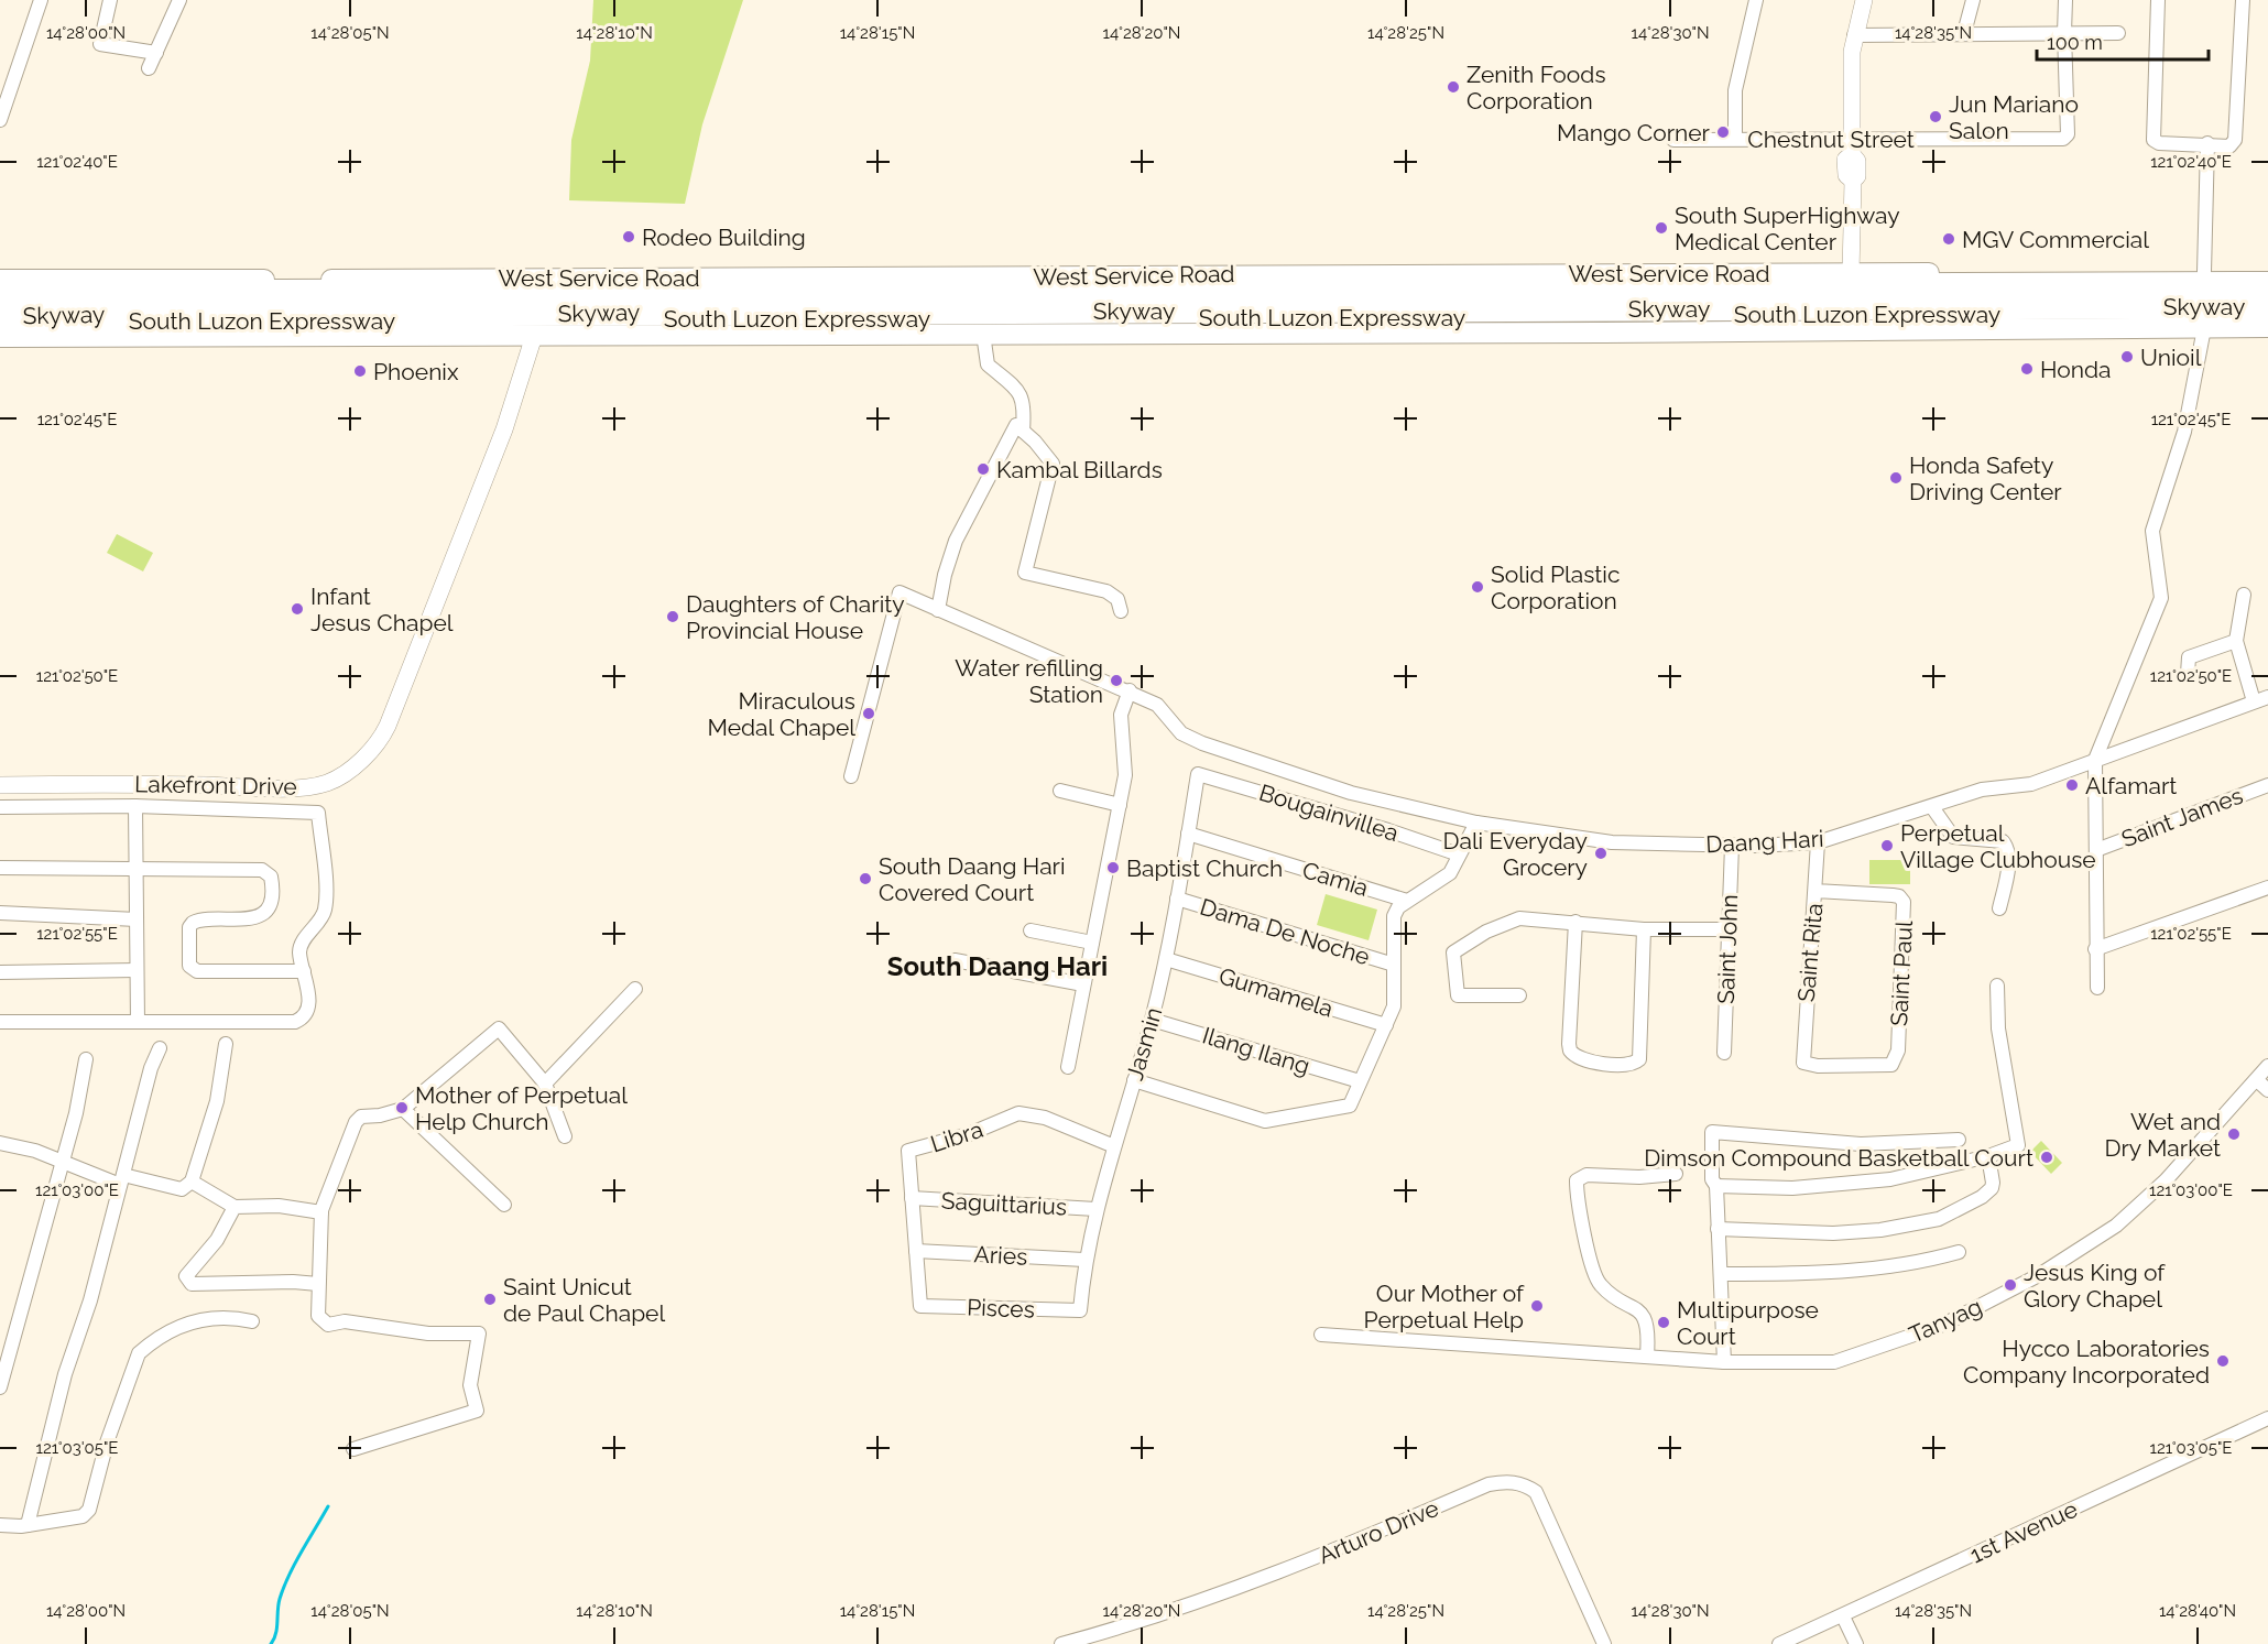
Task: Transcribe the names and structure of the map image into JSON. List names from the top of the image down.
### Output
{
  "streets": {
    "highway": ["Skyway", "South Luzon Expressway"],
    "main road": ["West Service Road"],
    "street": [
      "Chestnut Street",
      "Lakefront Drive",
      "Bougainvillea",
      "Saint James",
      "Daang Hari",
      "Camia",
      "Dama De Noche",
      "Saint John",
      "Saint Rita",
      "Saint Paul",
      "Gumamela",
      "Jasmin",
      "Ilang Ilang",
      "Libra",
      "Saguittarius",
      "Aries",
      "Pisces",
      "Tanyag",
      "Arturo Drive",
      "1st Avenue"
    ]
  },
  "crossings": [
    ["Bougainvillea", "Jasmin"],
    ["Daang Hari", "Saint John"],
    ["Daang Hari", "Saint Rita"],
    ["Camia", "Jasmin"],
    ["Dama De Noche", "Jasmin"],
    ["Saint Rita", "Saint Paul"],
    ["Gumamela", "Jasmin"],
    ["Jasmin", "Ilang Ilang"],
    ["Jasmin", "Libra"],
    ["Jasmin", "Saguittarius"],
    ["Jasmin", "Aries"],
    ["Jasmin", "Pisces"],
    ["Libra", "Saguittarius"],
    ["Libra", "Aries"],
    ["Libra", "Pisces"]
  ],
  "districts": ["South Daang Hari"],
  "places": [
    "Zenith Foods Corporation",
    "Jun Mariano Salon",
    "Mango Corner",
    "South SuperHighway Medical Center",
    "Rodeo Building",
    "MGV Commercial",
    "Unioil",
    "Honda",
    "Phoenix",
    "Kambal Billards",
    "Honda Safety Driving Center",
    "Solid Plastic Corporation",
    "Infant Jesus Chapel",
    "Daughters of Charity Provincial House",
    "Water refilling Station",
    "Miraculous Medal Chapel",
    "Alfamart",
    "Perpetual Village Clubhouse",
    "Dali Everyday Grocery",
    "Baptist Church",
    "South Daang Hari Covered Court",
    "Mother of Perpetual Help Church",
    "Wet and Dry Market",
    "Dimson Compound Basketball Court",
    "Jesus King of Glory Chapel",
    "Saint Unicut de Paul Chapel",
    "Our Mother of Perpetual Help",
    "Multipurpose Court",
    "Hycco Laboratories Company Incorporated"
  ],
  "scale_bar": "100 m",
  "coordinates": [
    "14°28'00\"N",
    "14°28'05\"N",
    "14°28'10\"N",
    "14°28'15\"N",
    "14°28'20\"N",
    "14°28'25\"N",
    "14°28'30\"N",
    "14°28'35\"N",
    "121°02'40\"E",
    "121°02'45\"E",
    "121°02'50\"E",
    "121°02'55\"E",
    "121°03'00\"E",
    "121°03'05\"E",
    "14°28'40\"N"
  ]
}
